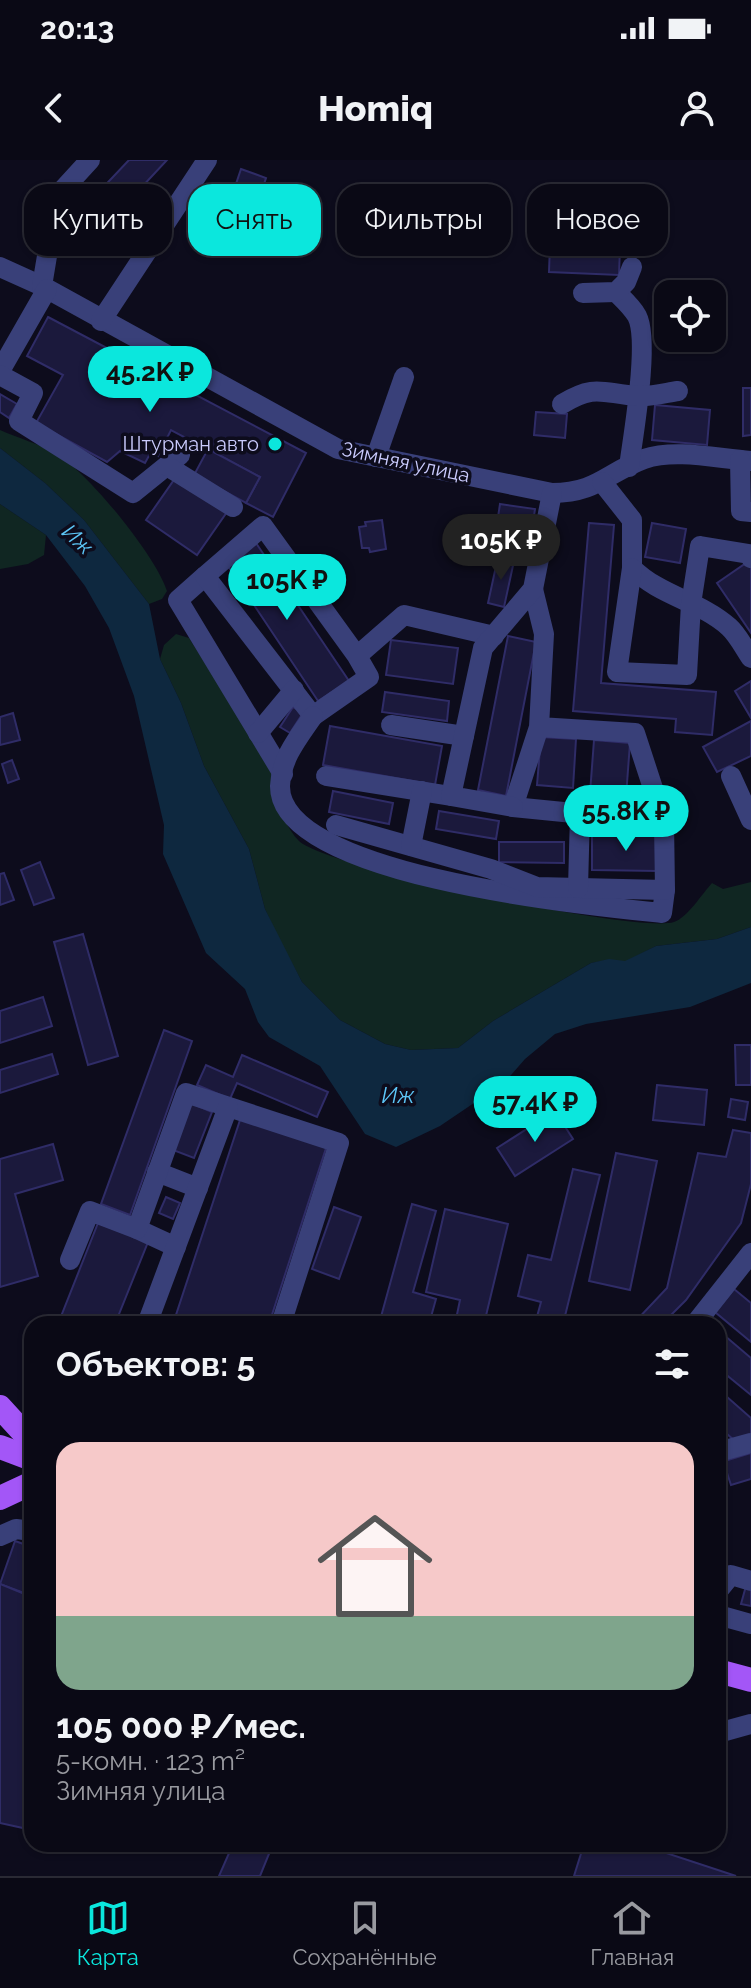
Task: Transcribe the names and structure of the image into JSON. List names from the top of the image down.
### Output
{
  "streets": {
    "street": ["Зимняя улица"]
  },
  "water": ["Иж"],
  "places": ["Штурман авто"],
  "page": {
    "status": "20:13",
    "header": "Homiq",
    "chip": [
      "Купить",
      "Снять",
      "Фильтры",
      "Новое"
    ],
    "price": [
      "45.2K ₽",
      "105K ₽",
      "105K ₽",
      "55.8K ₽",
      "57.4K ₽"
    ],
    "heading": "Объектов: 5",
    "list": [
      {
        "name": "105 000 ₽/мес.",
        "note": "5-комн. · 123 m² · Зимняя улица"
      }
    ],
    "tabs": ["Карта", "Сохранённые", "Главная"]
  }
}
